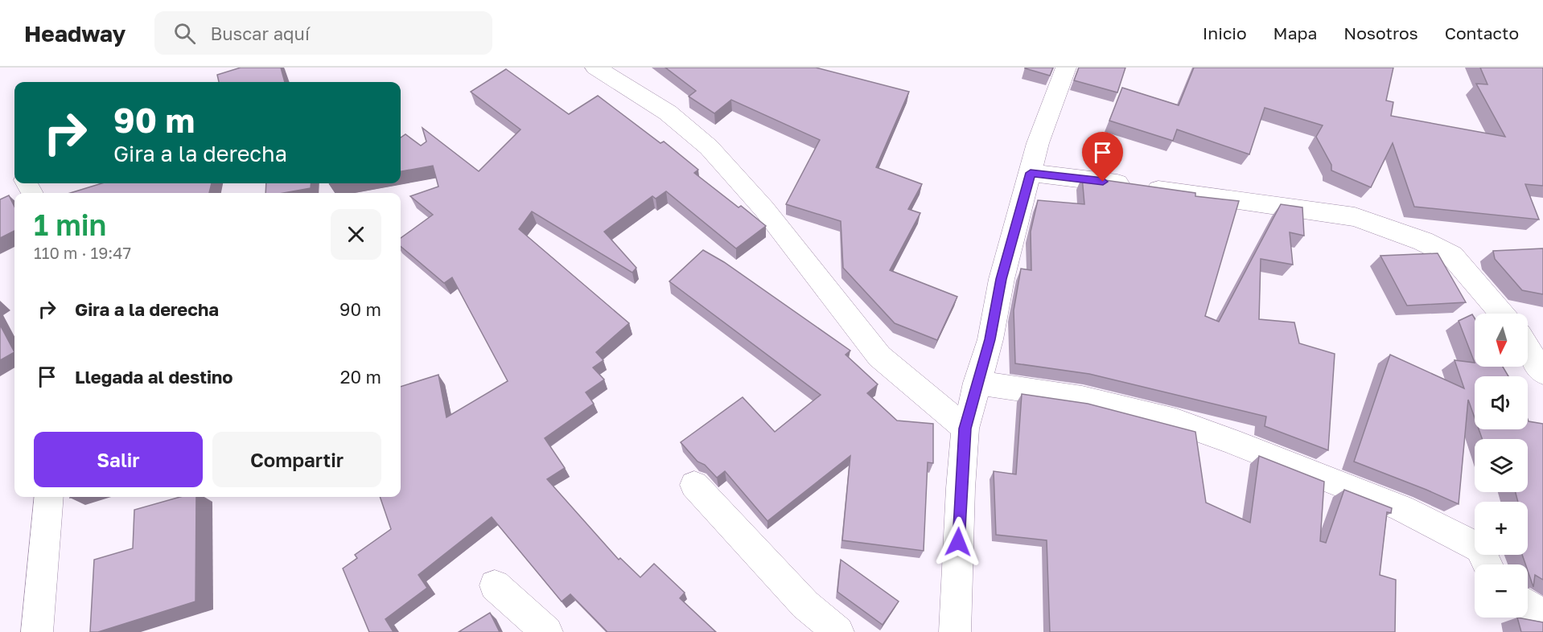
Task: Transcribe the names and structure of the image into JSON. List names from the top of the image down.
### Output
{
  "north": "bottom",
  "page": {
    "header": "Headway",
    "search": "Buscar aquí",
    "nav": [
      "Inicio",
      "Mapa",
      "Nosotros",
      "Contacto"
    ],
    "turn": ["90 m", "Gira a la derecha"],
    "heading": ["1 min", "110 m · 19:47"],
    "list": [
      {
        "name": "Gira a la derecha",
        "value": "90 m"
      },
      {
        "name": "Llegada al destino",
        "value": "20 m"
      }
    ],
    "map_buttons": ["+", "−"],
    "buttons": ["Salir", "Compartir"]
  }
}
